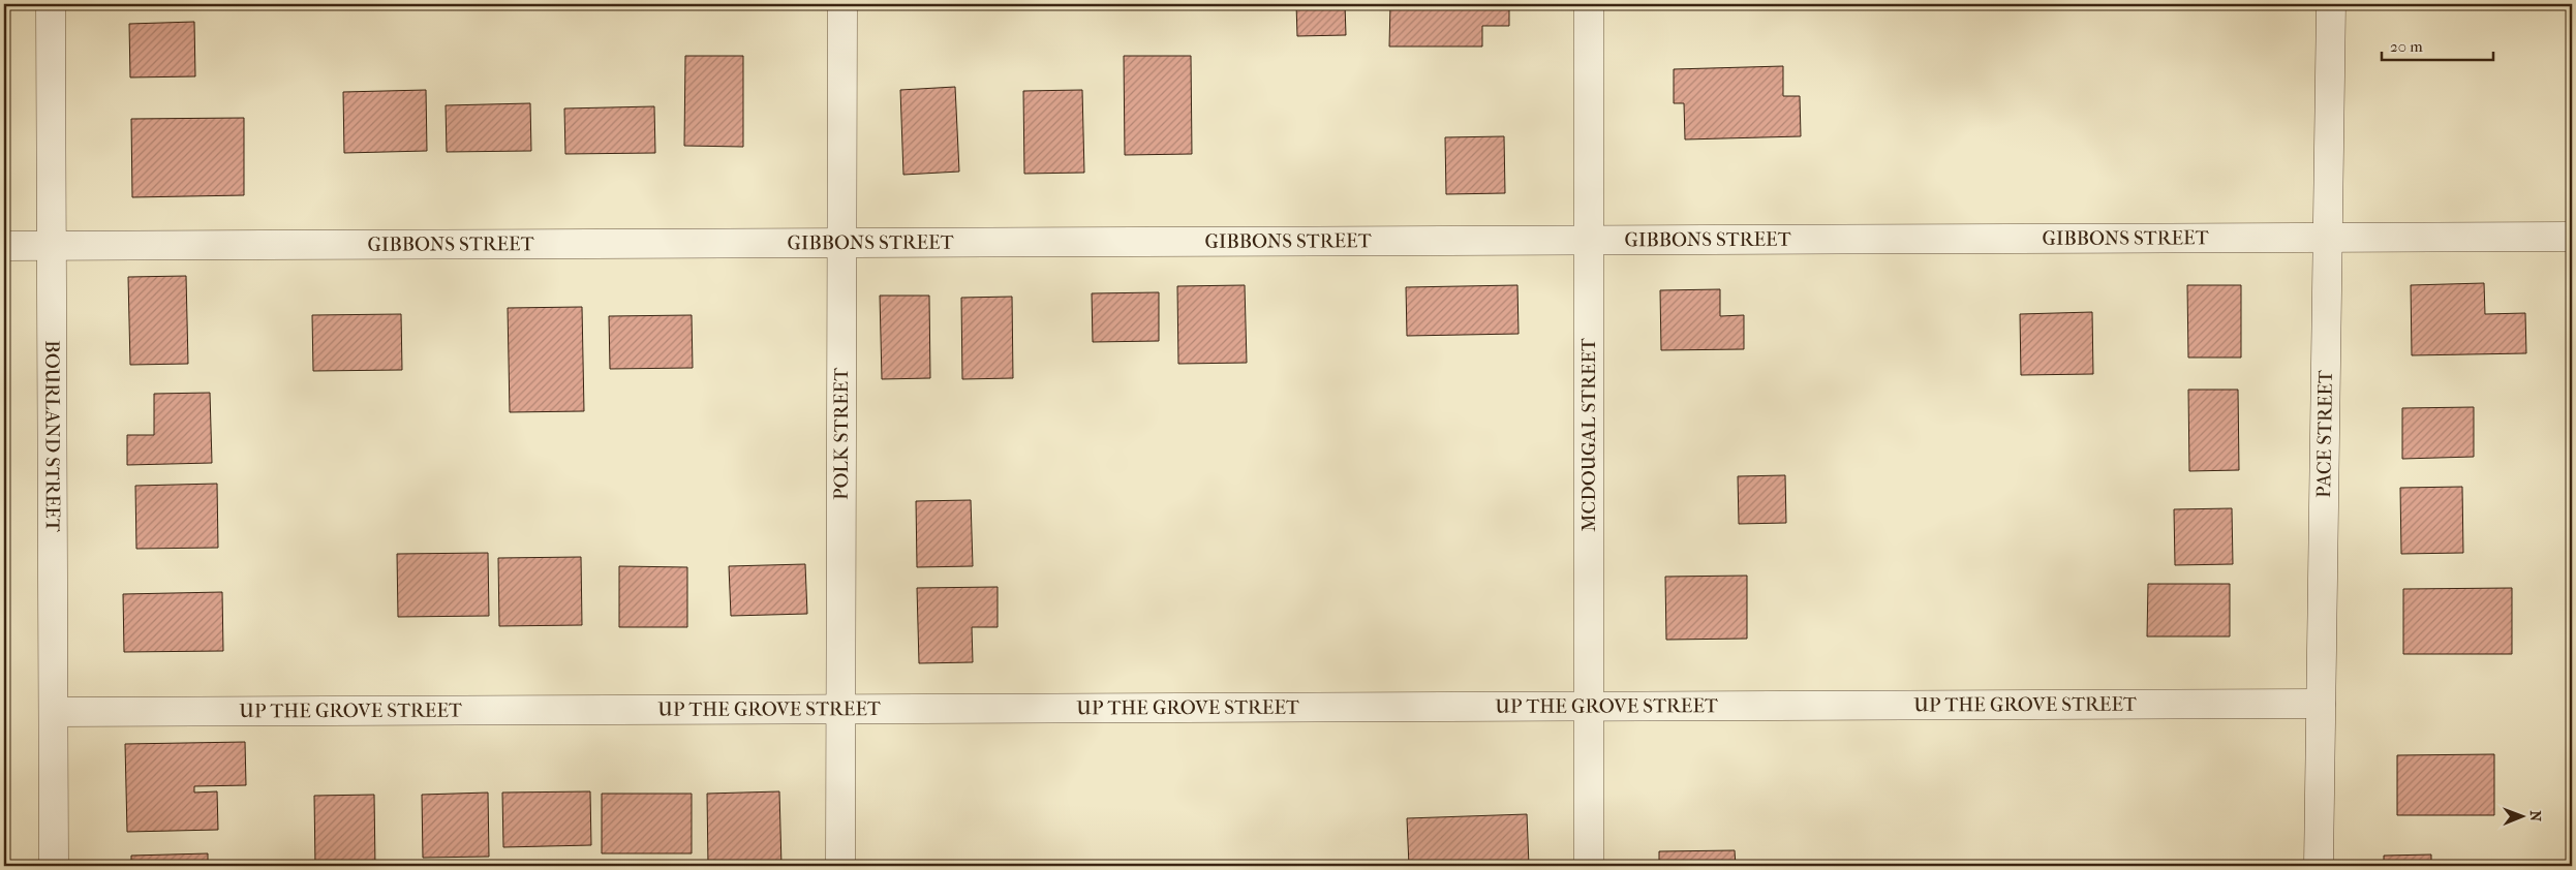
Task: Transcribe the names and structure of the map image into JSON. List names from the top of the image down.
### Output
{
  "streets": {
    "street": [
      "GIBBONS STREET",
      "BOURLAND STREET",
      "POLK STREET",
      "MCDOUGAL STREET",
      "PACE STREET",
      "UP THE GROVE STREET"
    ]
  },
  "crossings": [
    ["GIBBONS STREET", "BOURLAND STREET"],
    ["GIBBONS STREET", "POLK STREET"],
    ["GIBBONS STREET", "MCDOUGAL STREET"],
    ["GIBBONS STREET", "PACE STREET"],
    ["BOURLAND STREET", "UP THE GROVE STREET"],
    ["POLK STREET", "UP THE GROVE STREET"],
    ["MCDOUGAL STREET", "UP THE GROVE STREET"],
    ["PACE STREET", "UP THE GROVE STREET"]
  ],
  "scale_bar": "20 m",
  "north": "right"
}
